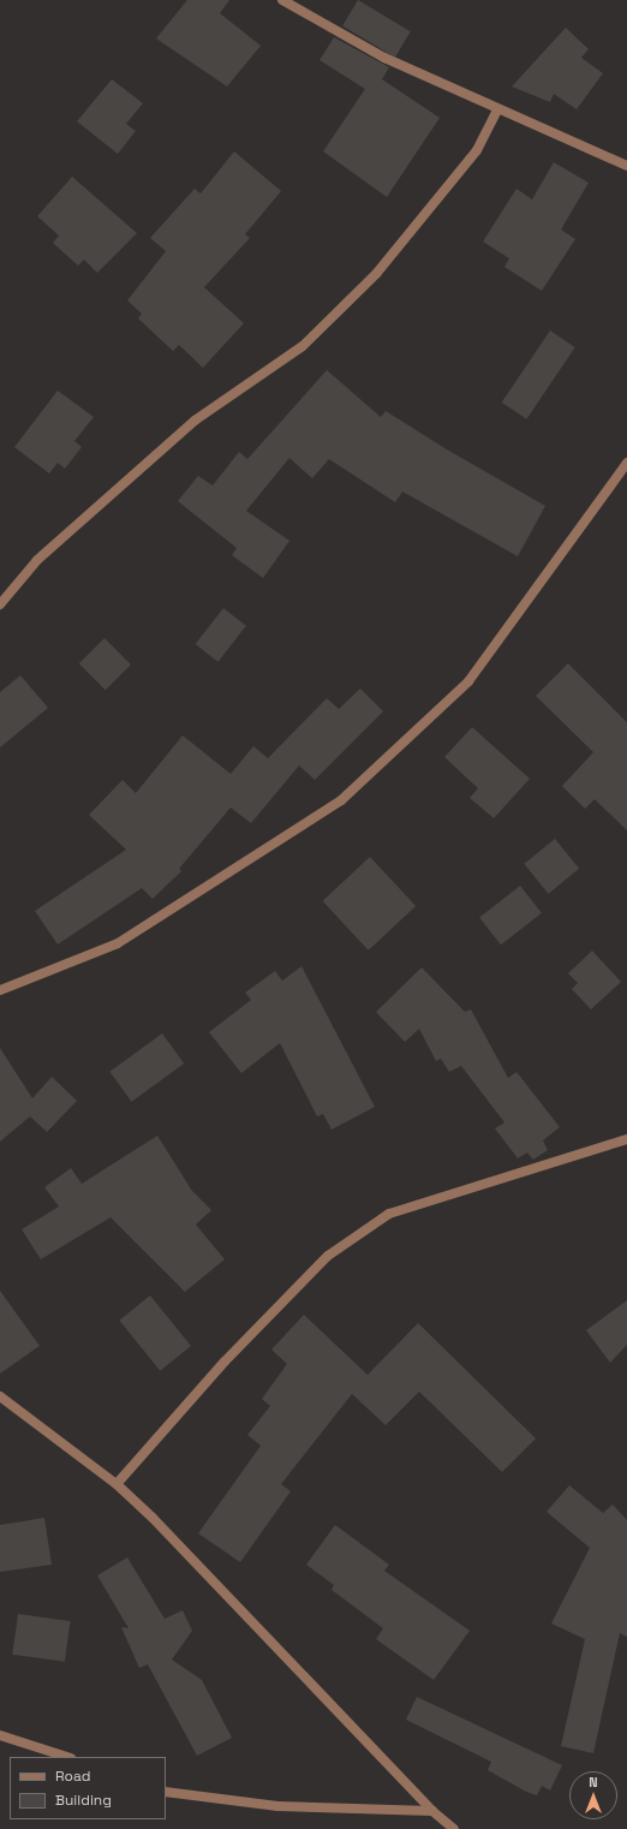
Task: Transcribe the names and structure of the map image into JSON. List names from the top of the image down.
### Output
{
  "legend": ["Road", "Building"],
  "north": "top"
}
